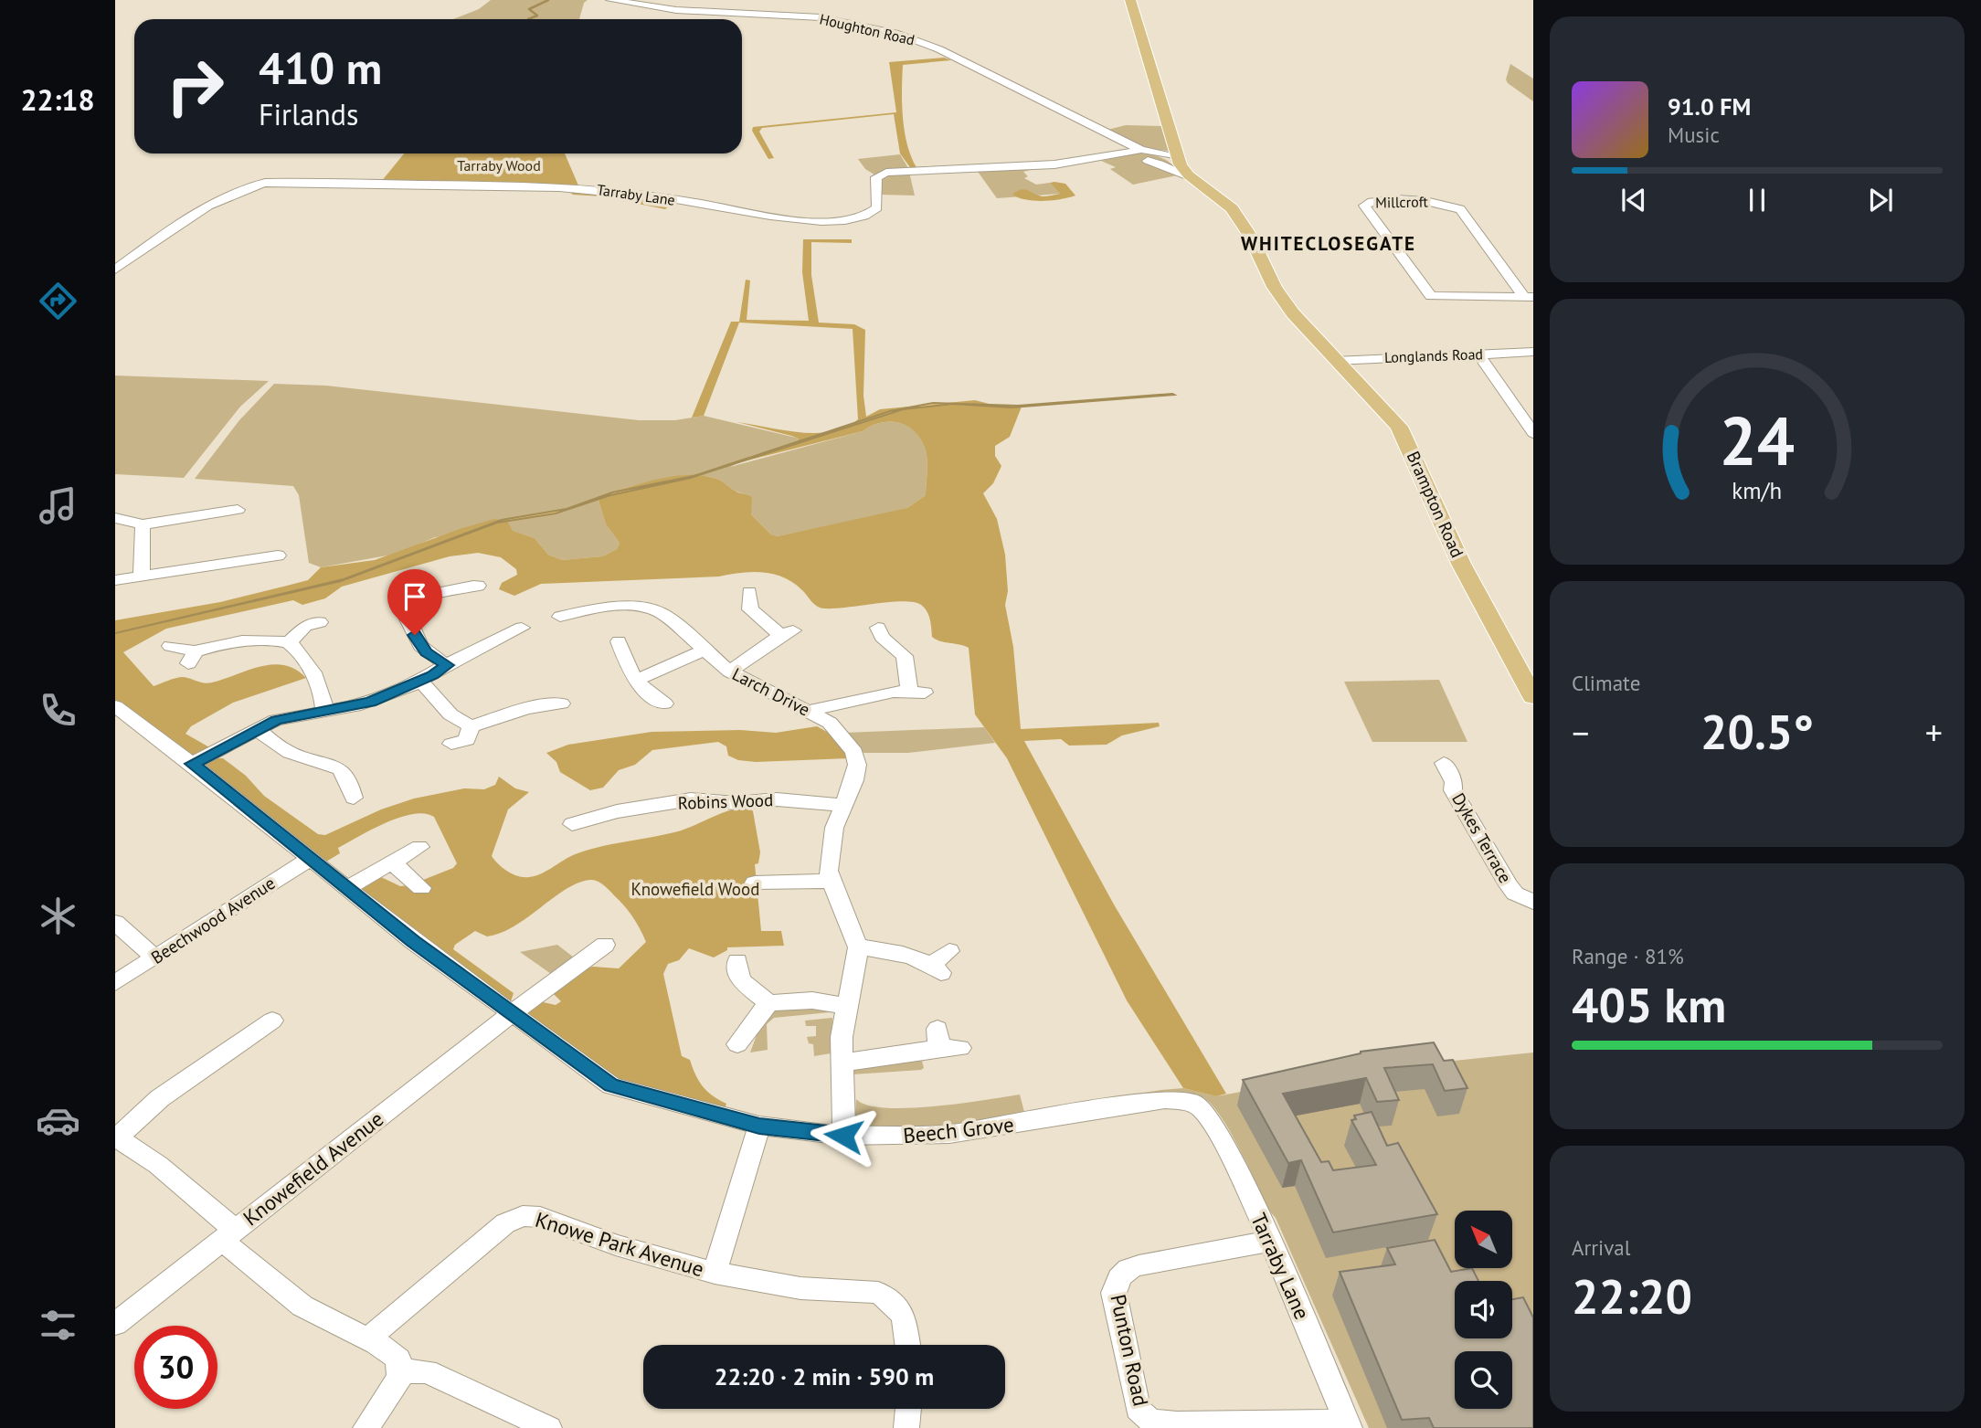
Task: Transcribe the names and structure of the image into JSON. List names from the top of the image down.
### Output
{
  "streets": {
    "main road": ["Brampton Road"],
    "street": [
      "Houghton Road",
      "Tarraby Lane",
      "Millcroft",
      "Longlands Road",
      "Larch Drive",
      "Robins Wood",
      "Dykes Terrace",
      "Beechwood Avenue",
      "Beech Grove",
      "Knowefield Avenue",
      "Knowe Park Avenue",
      "Punton Road"
    ]
  },
  "crossings": [
    ["Houghton Road", "Tarraby Lane"],
    ["Tarraby Lane", "Beech Grove"],
    ["Tarraby Lane", "Punton Road"],
    ["Longlands Road", "Brampton Road"],
    ["Larch Drive", "Robins Wood"],
    ["Beechwood Avenue", "Beech Grove"],
    ["Beech Grove", "Knowefield Avenue"]
  ],
  "districts": ["WHITECLOSEGATE"],
  "parks": ["Tarraby Wood", "Knowefield Wood"],
  "north": "top left",
  "page": {
    "tabs": "22:18",
    "turn": ["410 m", "Firlands"],
    "song": ["91.0 FM", "Music"],
    "tile": [
      "Climate",
      ["Range · 81%", "405 km"],
      ["Arrival", "22:20"]
    ],
    "heat": ["−", "20.5°", "+"],
    "limit": "30",
    "trip": "22:20 · 2 min · 590 m",
    "gauge": ["24", "km/h"]
  }
}
